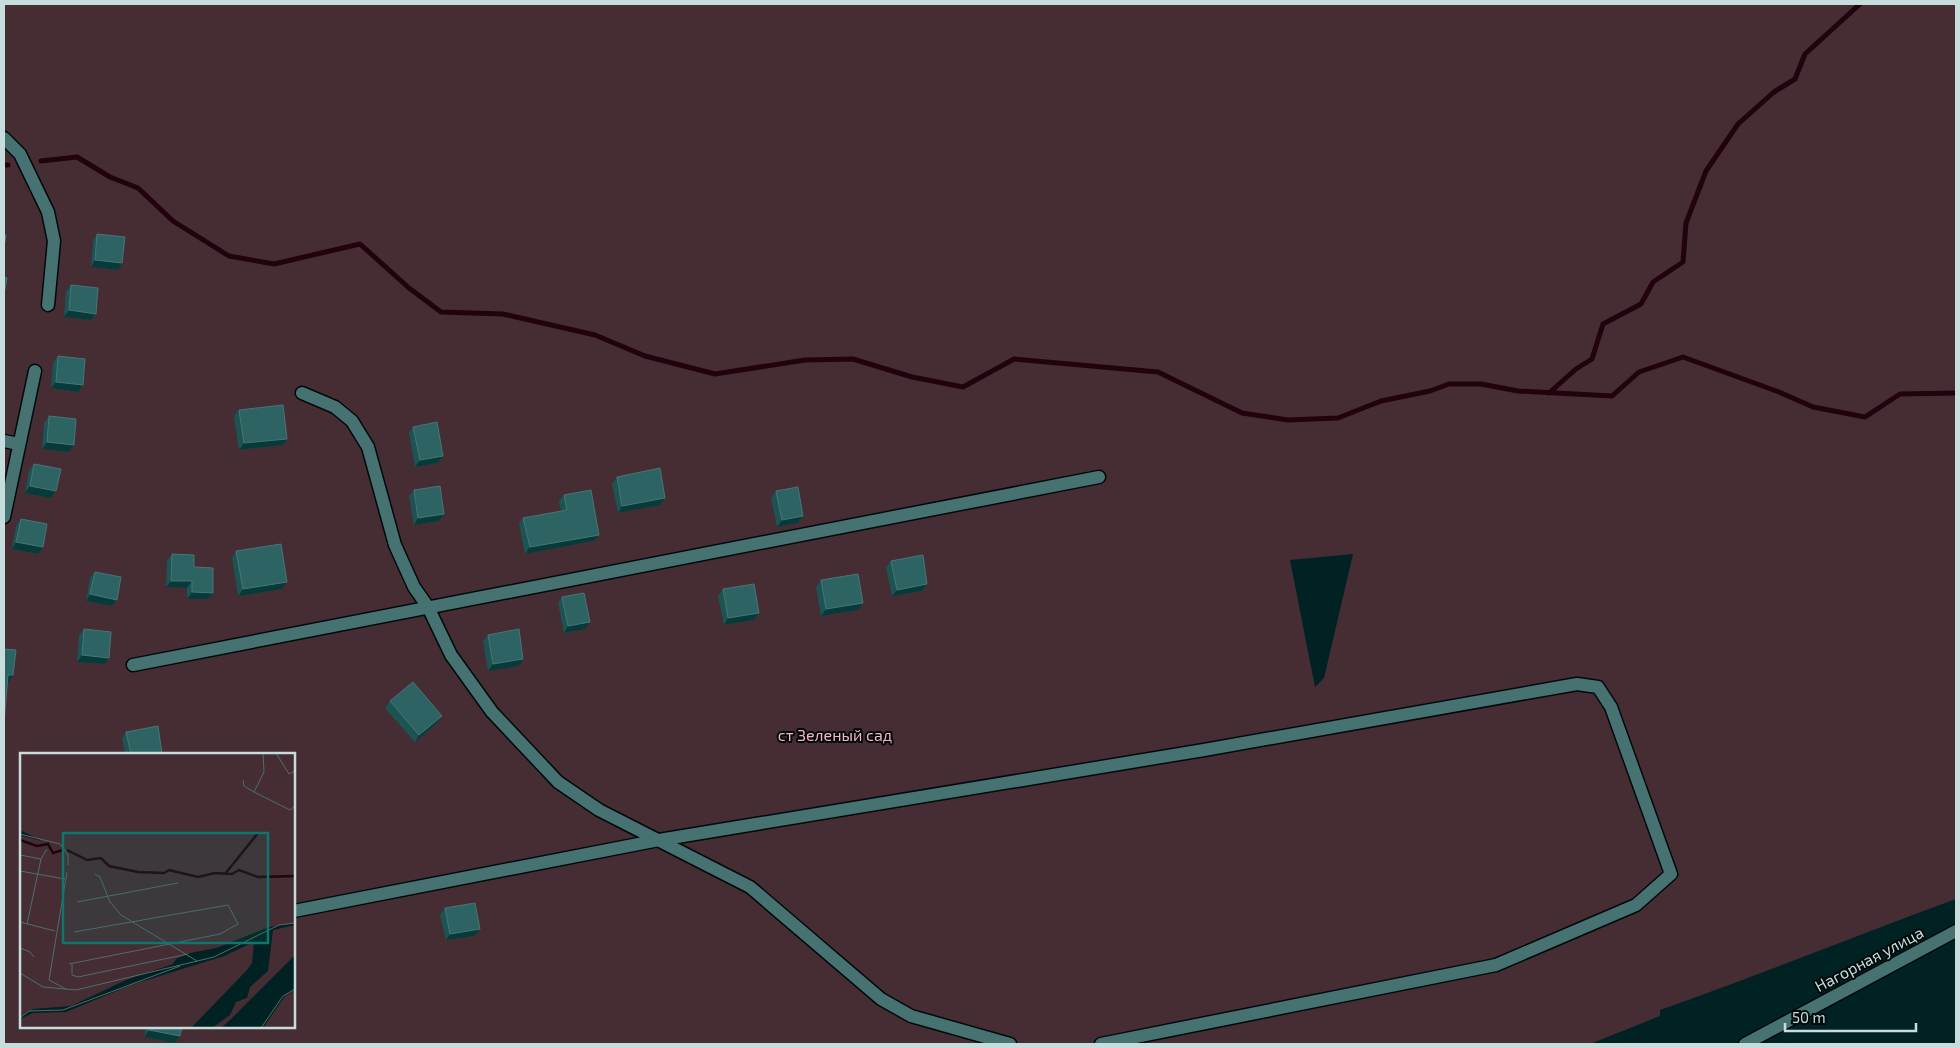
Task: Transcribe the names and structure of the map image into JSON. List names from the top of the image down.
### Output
{
  "streets": {
    "street": ["Нагорная улица"]
  },
  "parks": ["ст Зеленый сад"],
  "scale_bar": "50 m"
}
